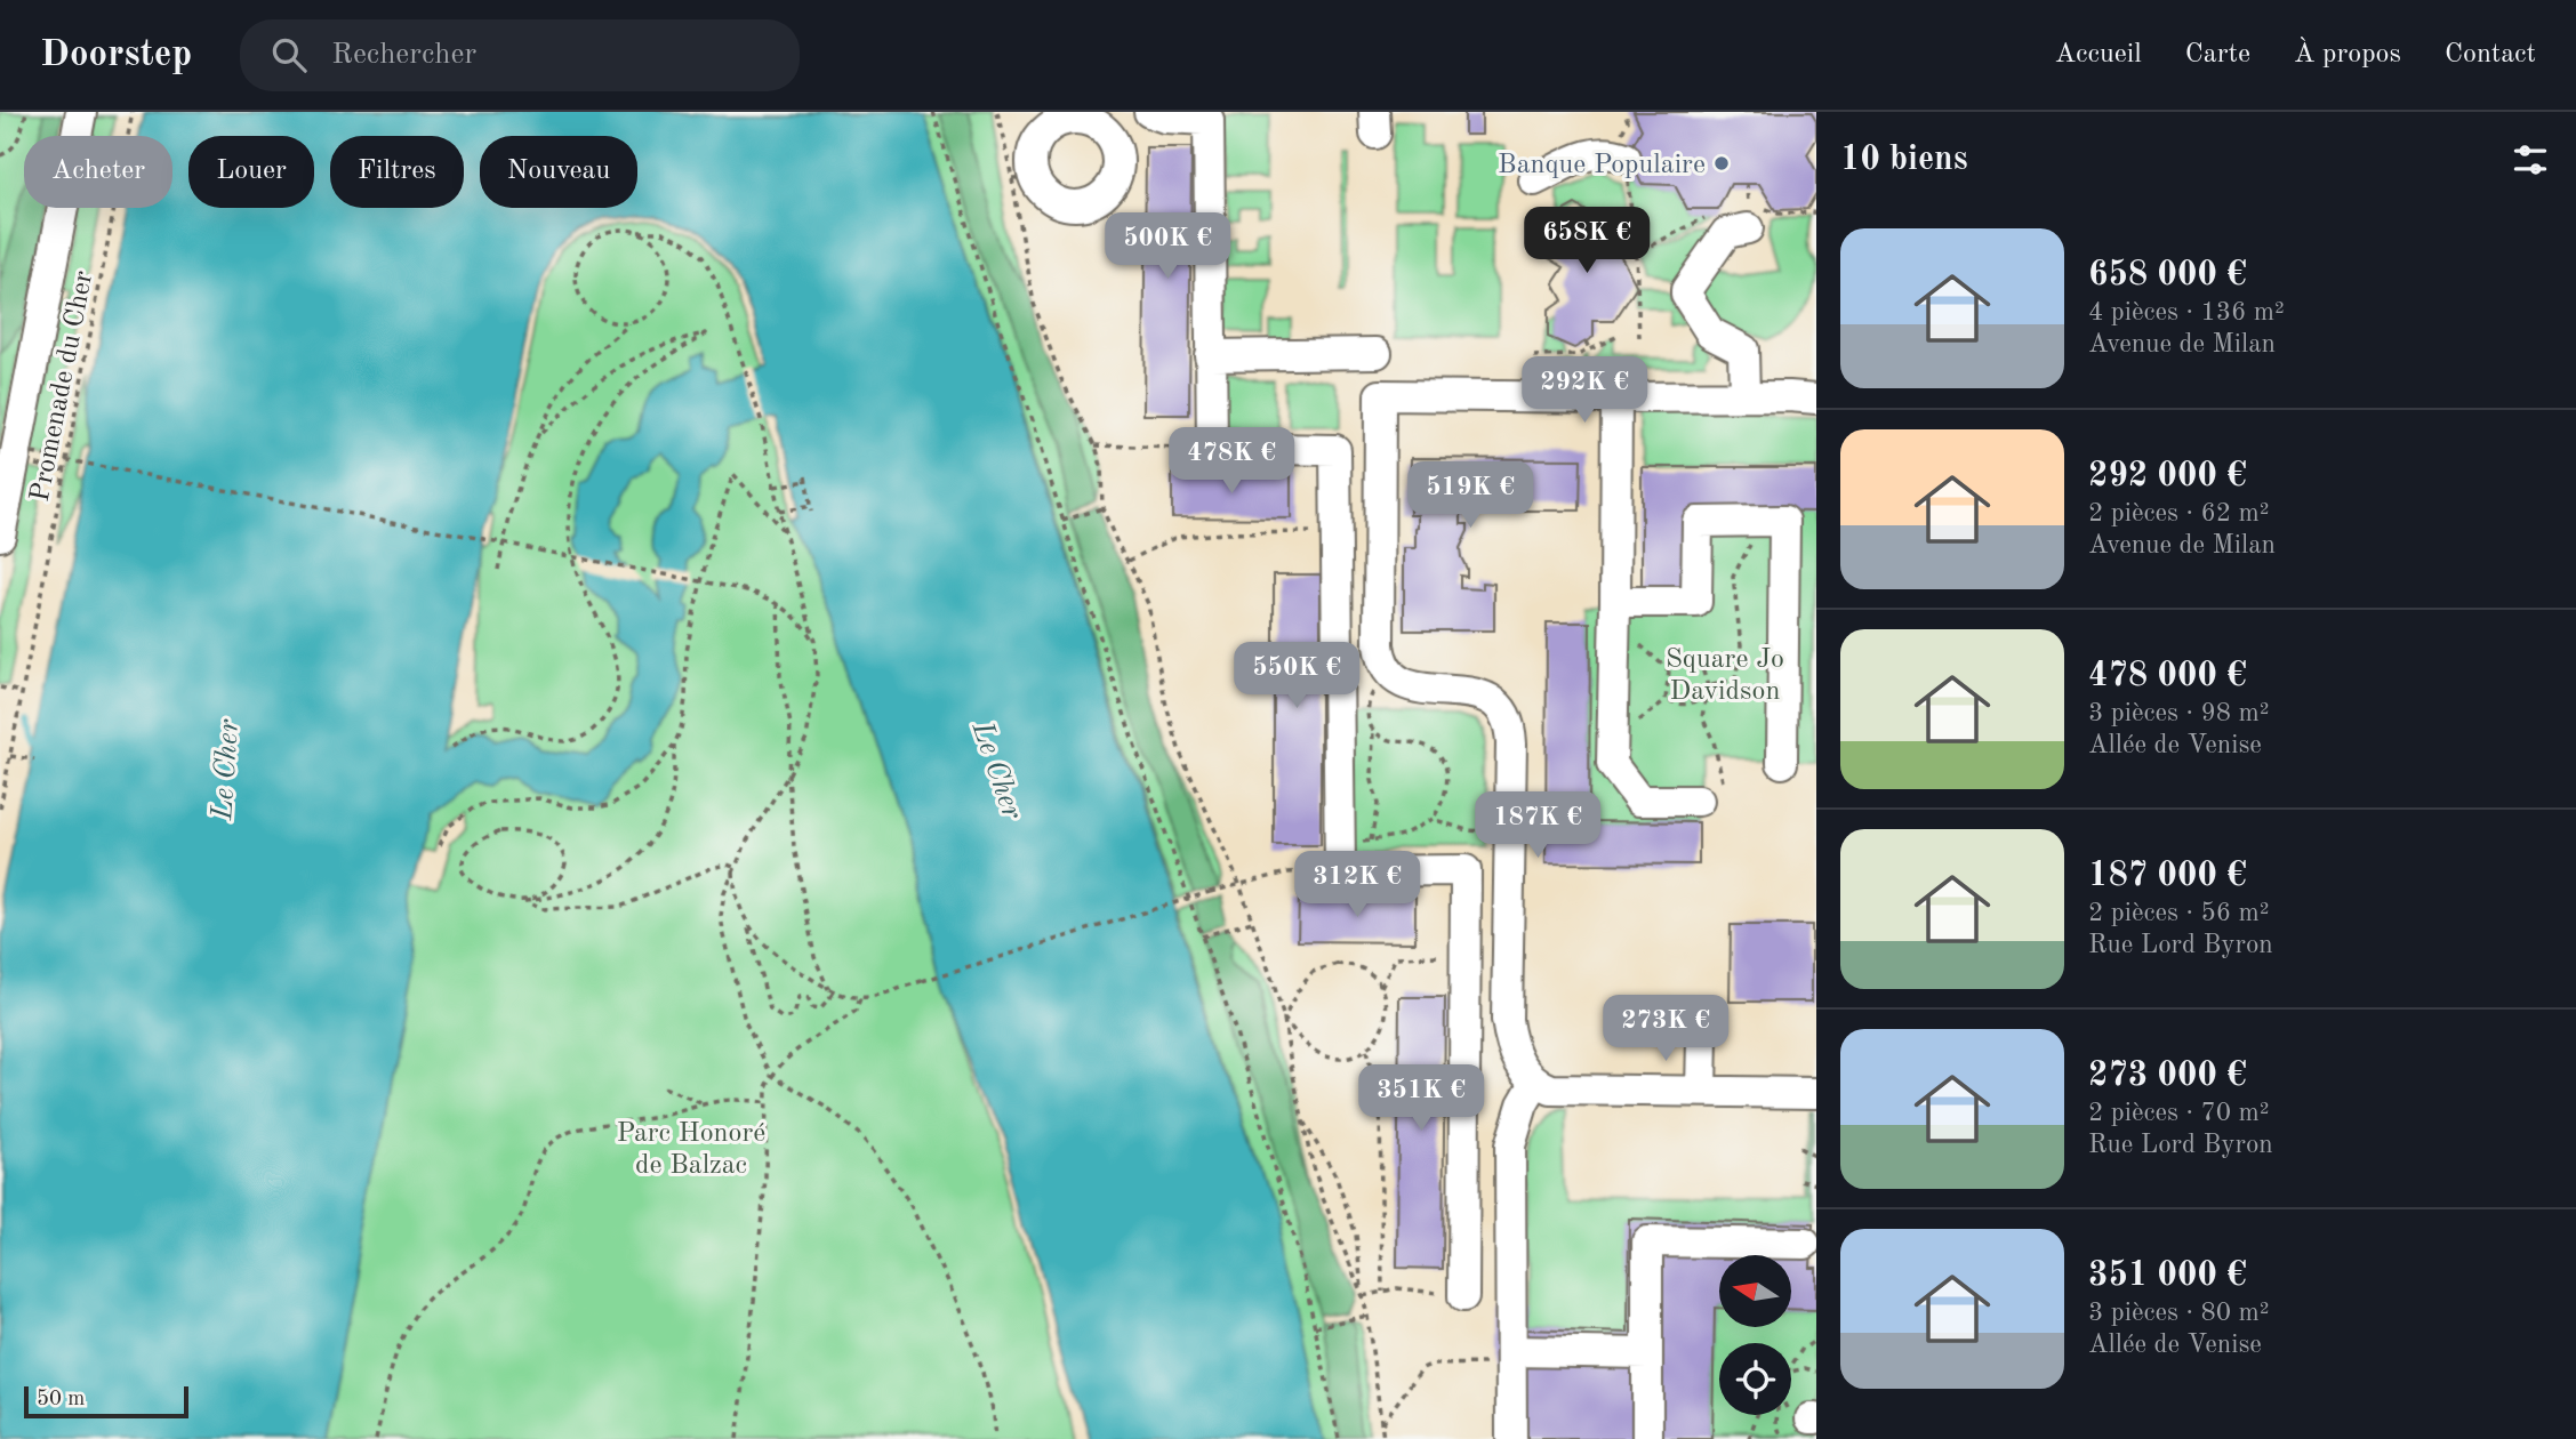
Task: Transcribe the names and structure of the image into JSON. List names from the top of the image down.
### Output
{
  "streets": {
    "path": ["Promenade du Cher"]
  },
  "water": ["Le Cher"],
  "parks": ["Square Jo Davidson", "Parc Honoré de Balzac"],
  "places": ["Banque Populaire"],
  "scale_bar": "50 m",
  "north": "left",
  "page": {
    "header": "Doorstep",
    "search": "Rechercher",
    "nav": [
      "Accueil",
      "Carte",
      "À propos",
      "Contact"
    ],
    "heading": "10 biens",
    "chip": [
      "Acheter",
      "Louer",
      "Filtres",
      "Nouveau"
    ],
    "price": [
      "658K €",
      "500K €",
      "292K €",
      "478K €",
      "519K €",
      "550K €",
      "187K €",
      "312K €",
      "273K €",
      "351K €"
    ],
    "list": [
      {
        "name": "658 000 €",
        "note": "4 pièces · 136 m² · Avenue de Milan"
      },
      {
        "name": "292 000 €",
        "note": "2 pièces · 62 m² · Avenue de Milan"
      },
      {
        "name": "478 000 €",
        "note": "3 pièces · 98 m² · Allée de Venise"
      },
      {
        "name": "187 000 €",
        "note": "2 pièces · 56 m² · Rue Lord Byron"
      },
      {
        "name": "273 000 €",
        "note": "2 pièces · 70 m² · Rue Lord Byron"
      },
      {
        "name": "351 000 €",
        "note": "3 pièces · 80 m² · Allée de Venise"
      }
    ],
    "scale": "50 m"
  }
}
